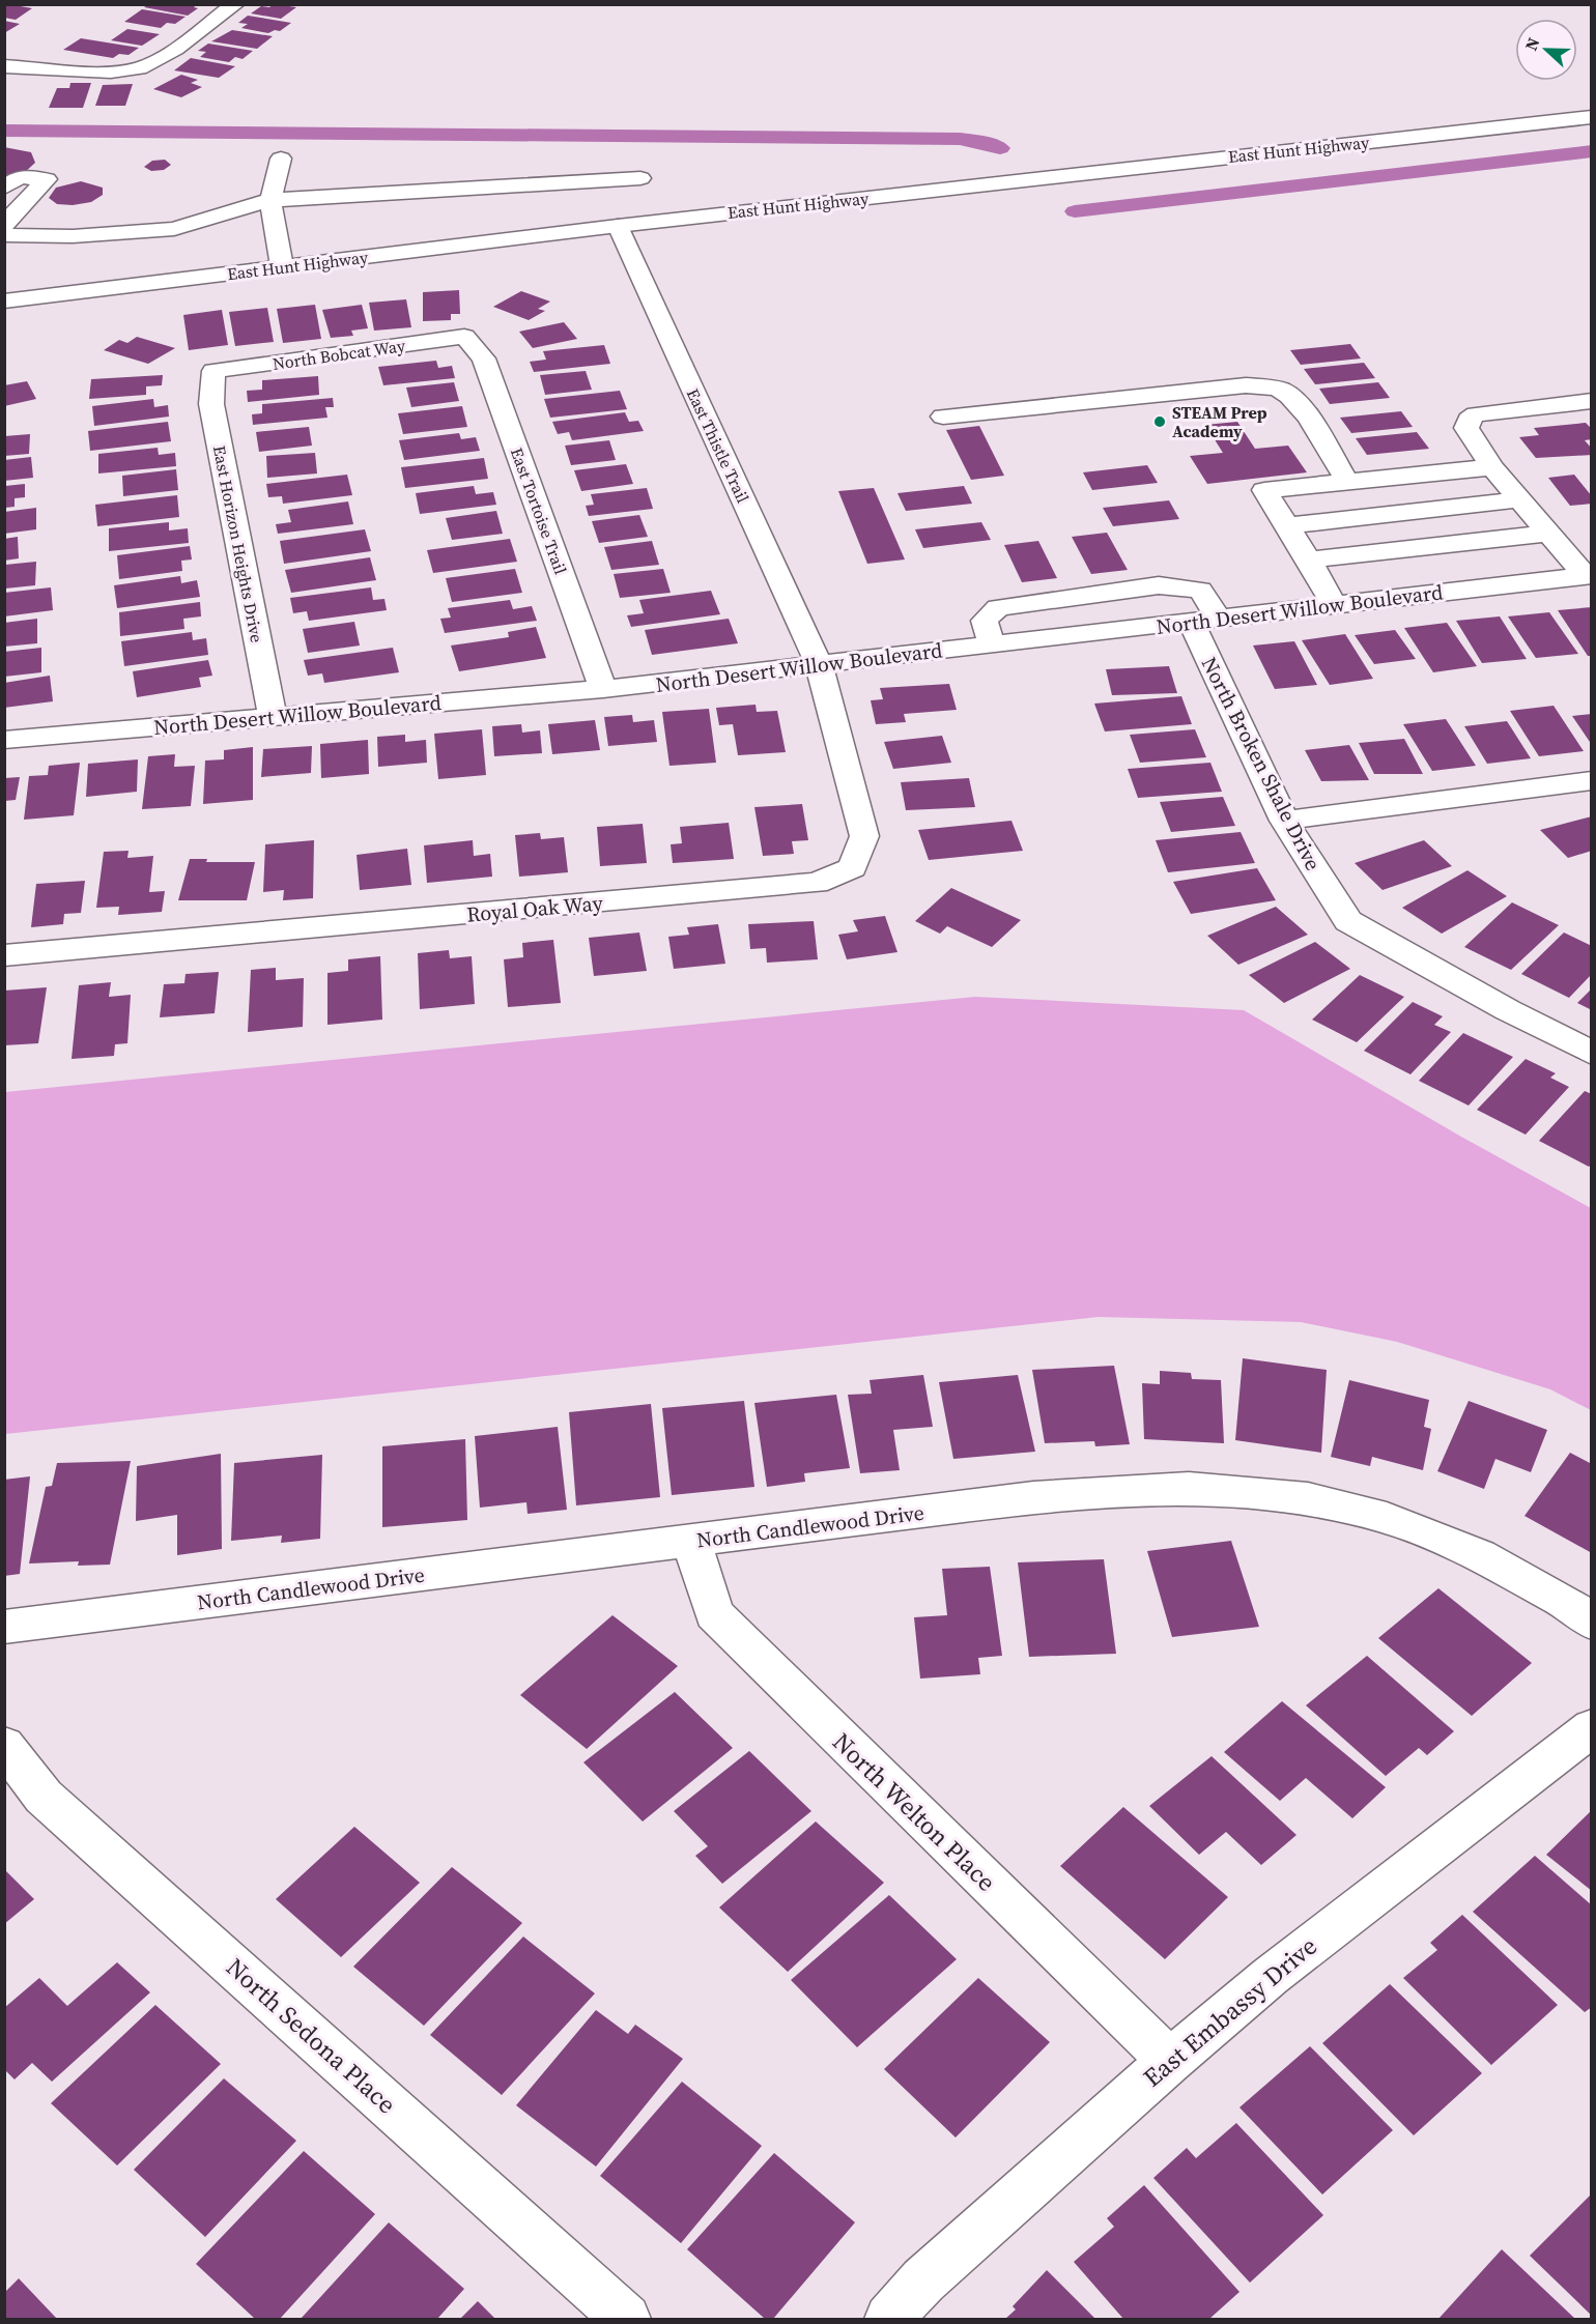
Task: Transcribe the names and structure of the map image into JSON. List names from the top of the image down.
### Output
{
  "streets": {
    "street": [
      "East Hunt Highway",
      "North Bobcat Way",
      "East Thistle Trail",
      "East Tortoise Trail",
      "East Horizon Heights Drive",
      "North Desert Willow Boulevard",
      "North Broken Shale Drive",
      "Royal Oak Way",
      "North Candlewood Drive",
      "North Welton Place",
      "East Embassy Drive",
      "North Sedona Place"
    ]
  },
  "crossings": [
    ["East Hunt Highway", "East Thistle Trail"],
    ["North Bobcat Way", "East Tortoise Trail"],
    ["North Bobcat Way", "East Horizon Heights Drive"],
    ["East Thistle Trail", "North Desert Willow Boulevard"],
    ["East Thistle Trail", "Royal Oak Way"],
    ["East Tortoise Trail", "North Desert Willow Boulevard"],
    ["East Horizon Heights Drive", "North Desert Willow Boulevard"],
    ["North Desert Willow Boulevard", "North Broken Shale Drive"],
    ["North Desert Willow Boulevard", "Royal Oak Way"],
    ["North Candlewood Drive", "North Welton Place"],
    ["North Welton Place", "East Embassy Drive"]
  ],
  "places": ["STEAM Prep Academy"],
  "north": "left"
}
